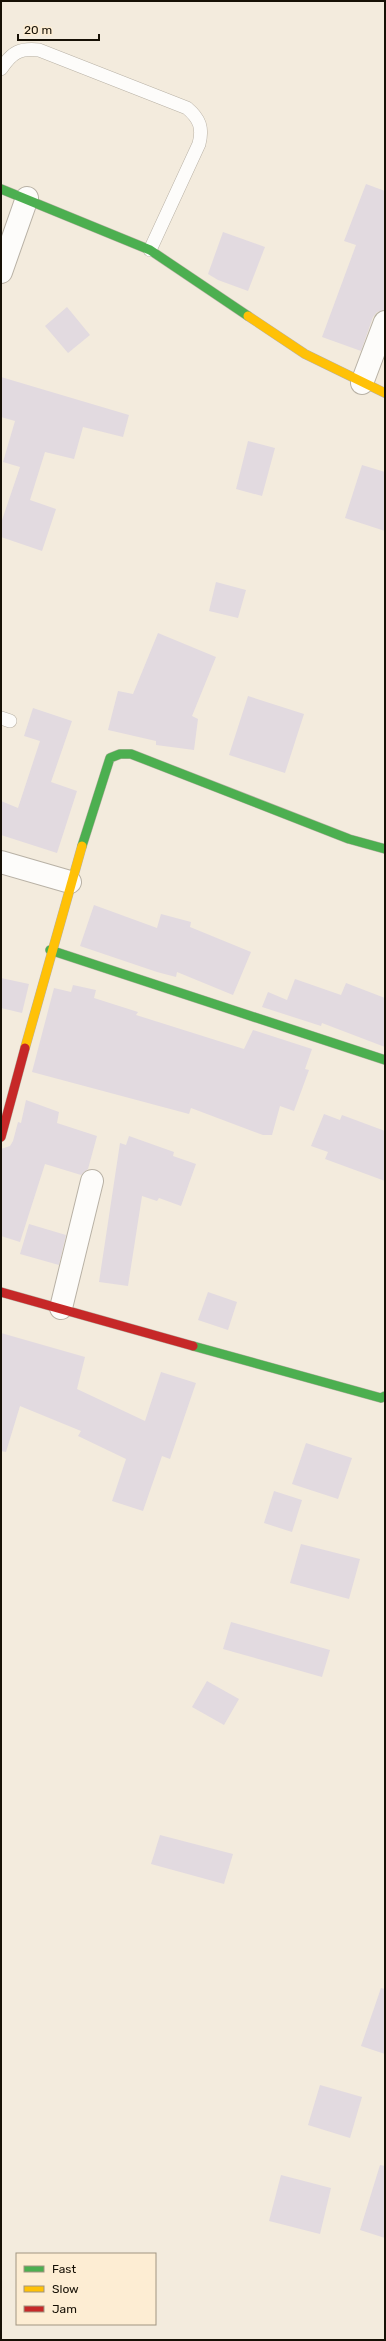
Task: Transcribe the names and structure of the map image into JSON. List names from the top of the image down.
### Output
{
  "legend": ["Fast", "Slow", "Jam"],
  "scale_bar": "20 m"
}
